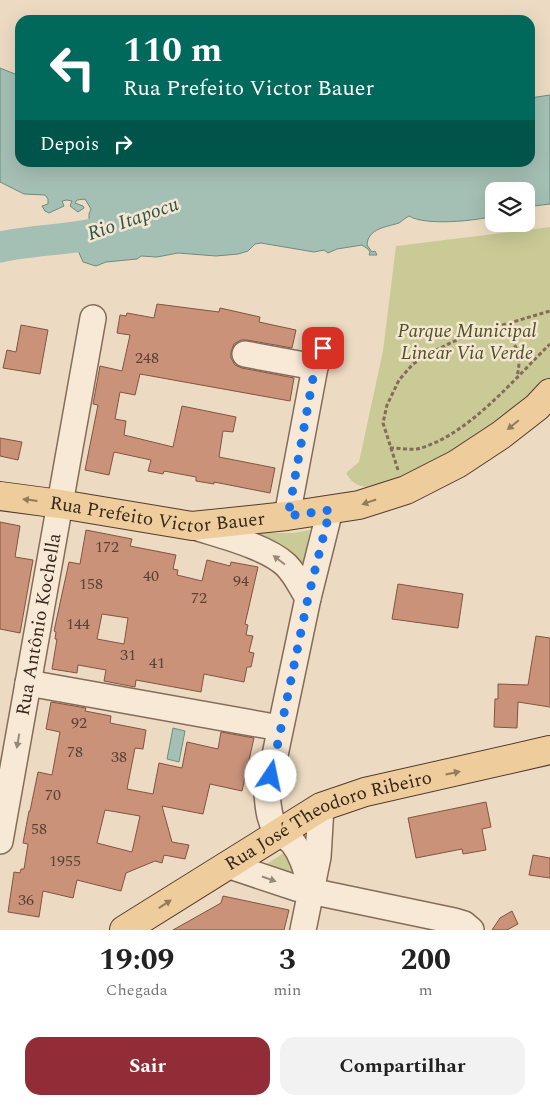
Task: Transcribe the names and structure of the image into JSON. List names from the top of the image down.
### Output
{
  "streets": {
    "main road": ["Rua Prefeito Victor Bauer", "Rua José Theodoro Ribeiro"],
    "street": ["Rua Antônio Kochella"]
  },
  "crossings": [
    ["Rua Prefeito Victor Bauer", "Rua Antônio Kochella"]
  ],
  "one_way": ["Rua Prefeito Victor Bauer", "Rua José Theodoro Ribeiro"],
  "water": ["Rio Itapocu"],
  "parks": ["Parque Municipal Linear Via Verde"],
  "house_numbers": [
    "248",
    "172",
    "40",
    "94",
    "158",
    "72",
    "144",
    "31",
    "41",
    "92",
    "78",
    "38",
    "70",
    "58",
    "1955",
    "36"
  ],
  "page": {
    "turn": ["110 m", "Rua Prefeito Victor Bauer"],
    "then": "Depois",
    "eta": [
      "19:09",
      "Chegada",
      "3",
      "min",
      "200",
      "m"
    ],
    "buttons": ["Sair", "Compartilhar"]
  }
}
